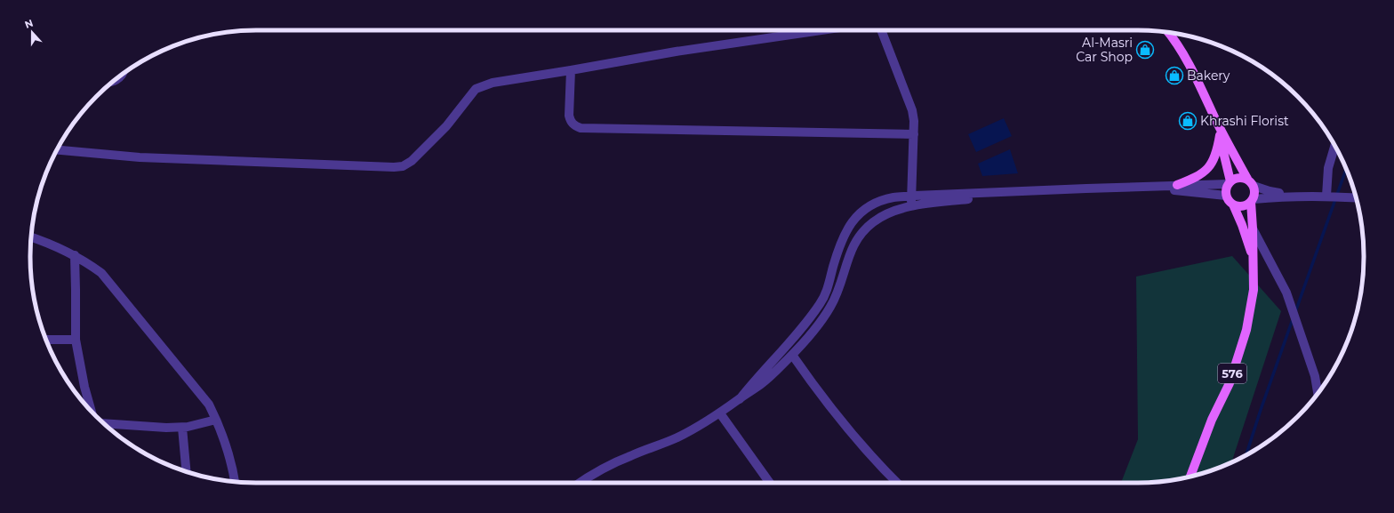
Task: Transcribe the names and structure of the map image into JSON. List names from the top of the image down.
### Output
{
  "streets": {
    "main road": ["576"]
  },
  "places": {
    "shop": ["Al-Masri Car Shop", "Bakery", "Khrashi Florist"]
  },
  "north": "top"
}
